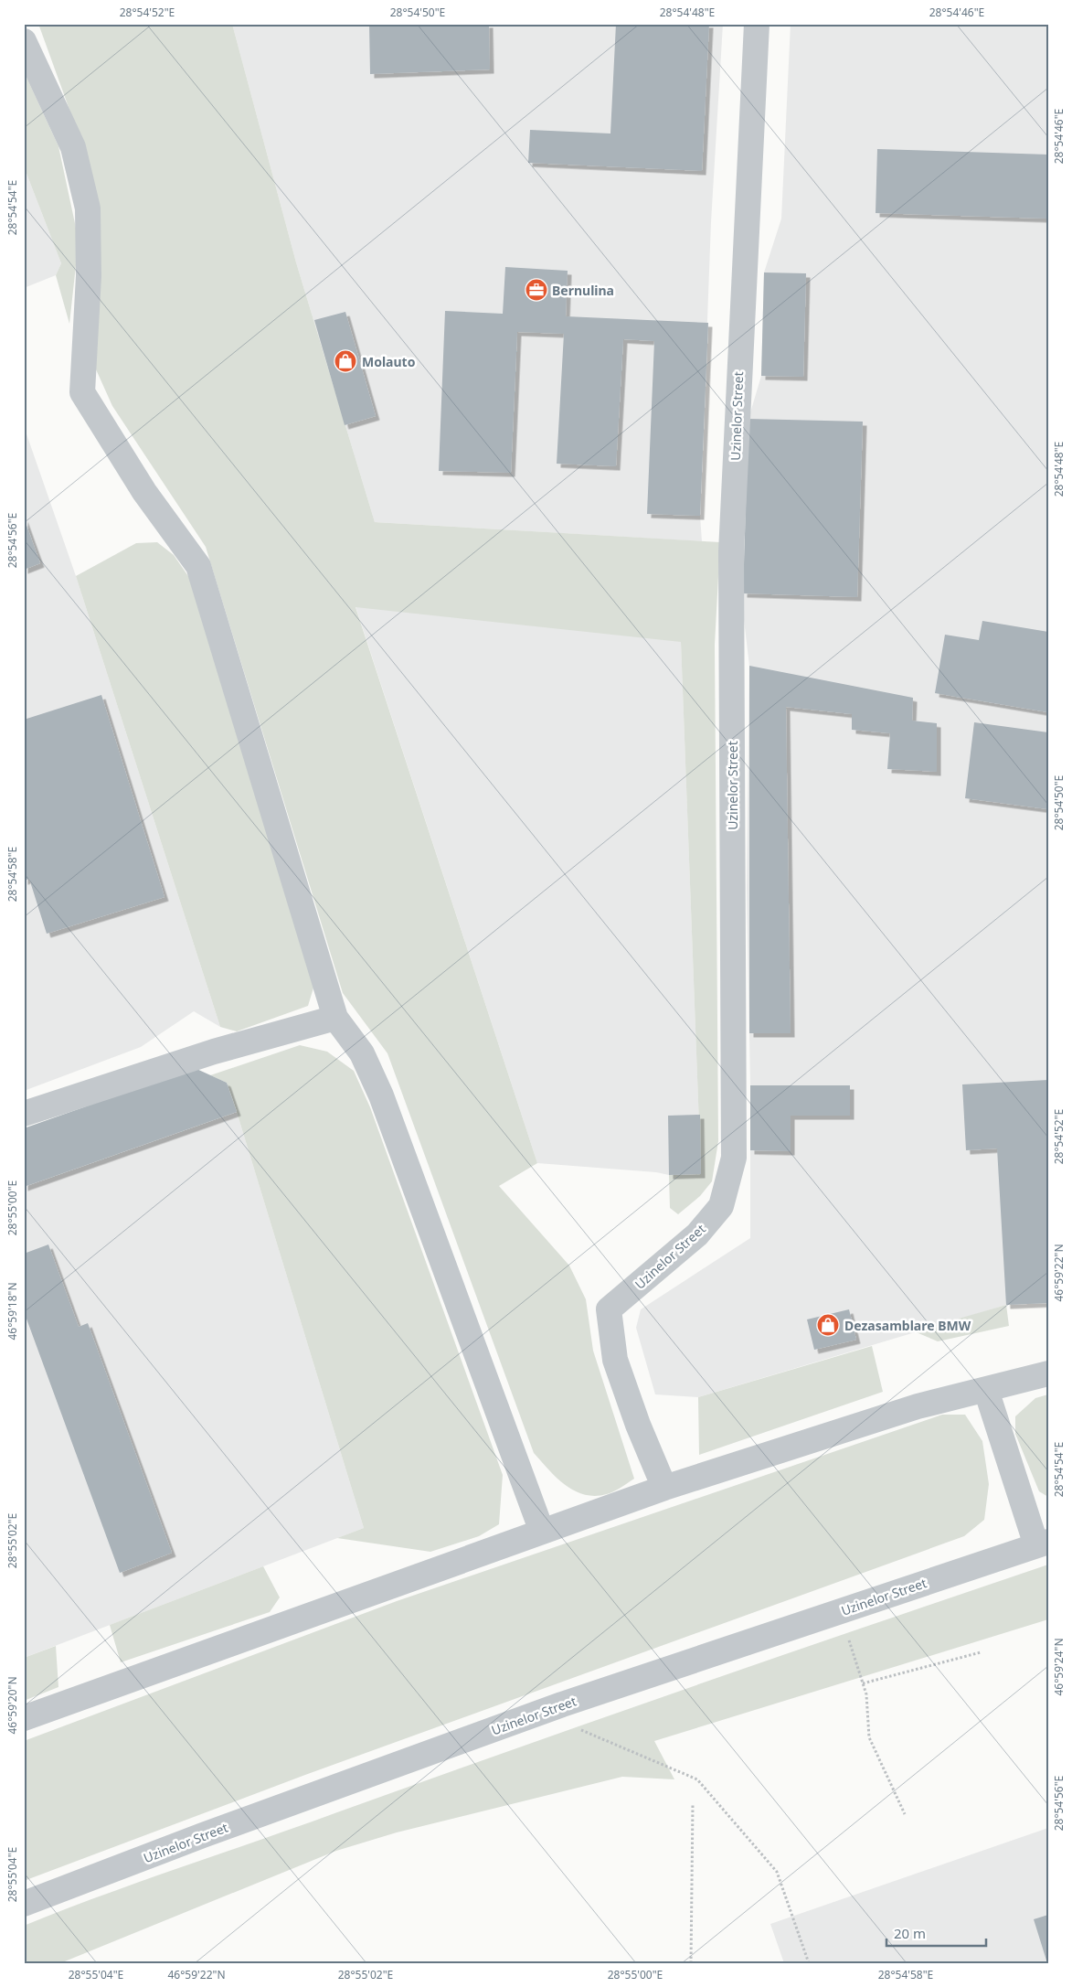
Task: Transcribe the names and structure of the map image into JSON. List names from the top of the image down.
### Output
{
  "streets": {
    "street": ["Uzinelor Street"]
  },
  "places": {
    "office": ["Bernulina"],
    "shop": ["Molauto", "Dezasamblare BMW"]
  },
  "scale_bar": "20 m",
  "coordinates": [
    "28°54'52\"E",
    "28°54'50\"E",
    "28°54'48\"E",
    "28°54'46\"E",
    "28°54'54\"E",
    "28°54'56\"E",
    "28°54'58\"E",
    "28°55'00\"E",
    "46°59'22\"N",
    "46°59'18\"N",
    "28°55'02\"E",
    "46°59'24\"N",
    "46°59'20\"N",
    "28°55'04\"E"
  ]
}
